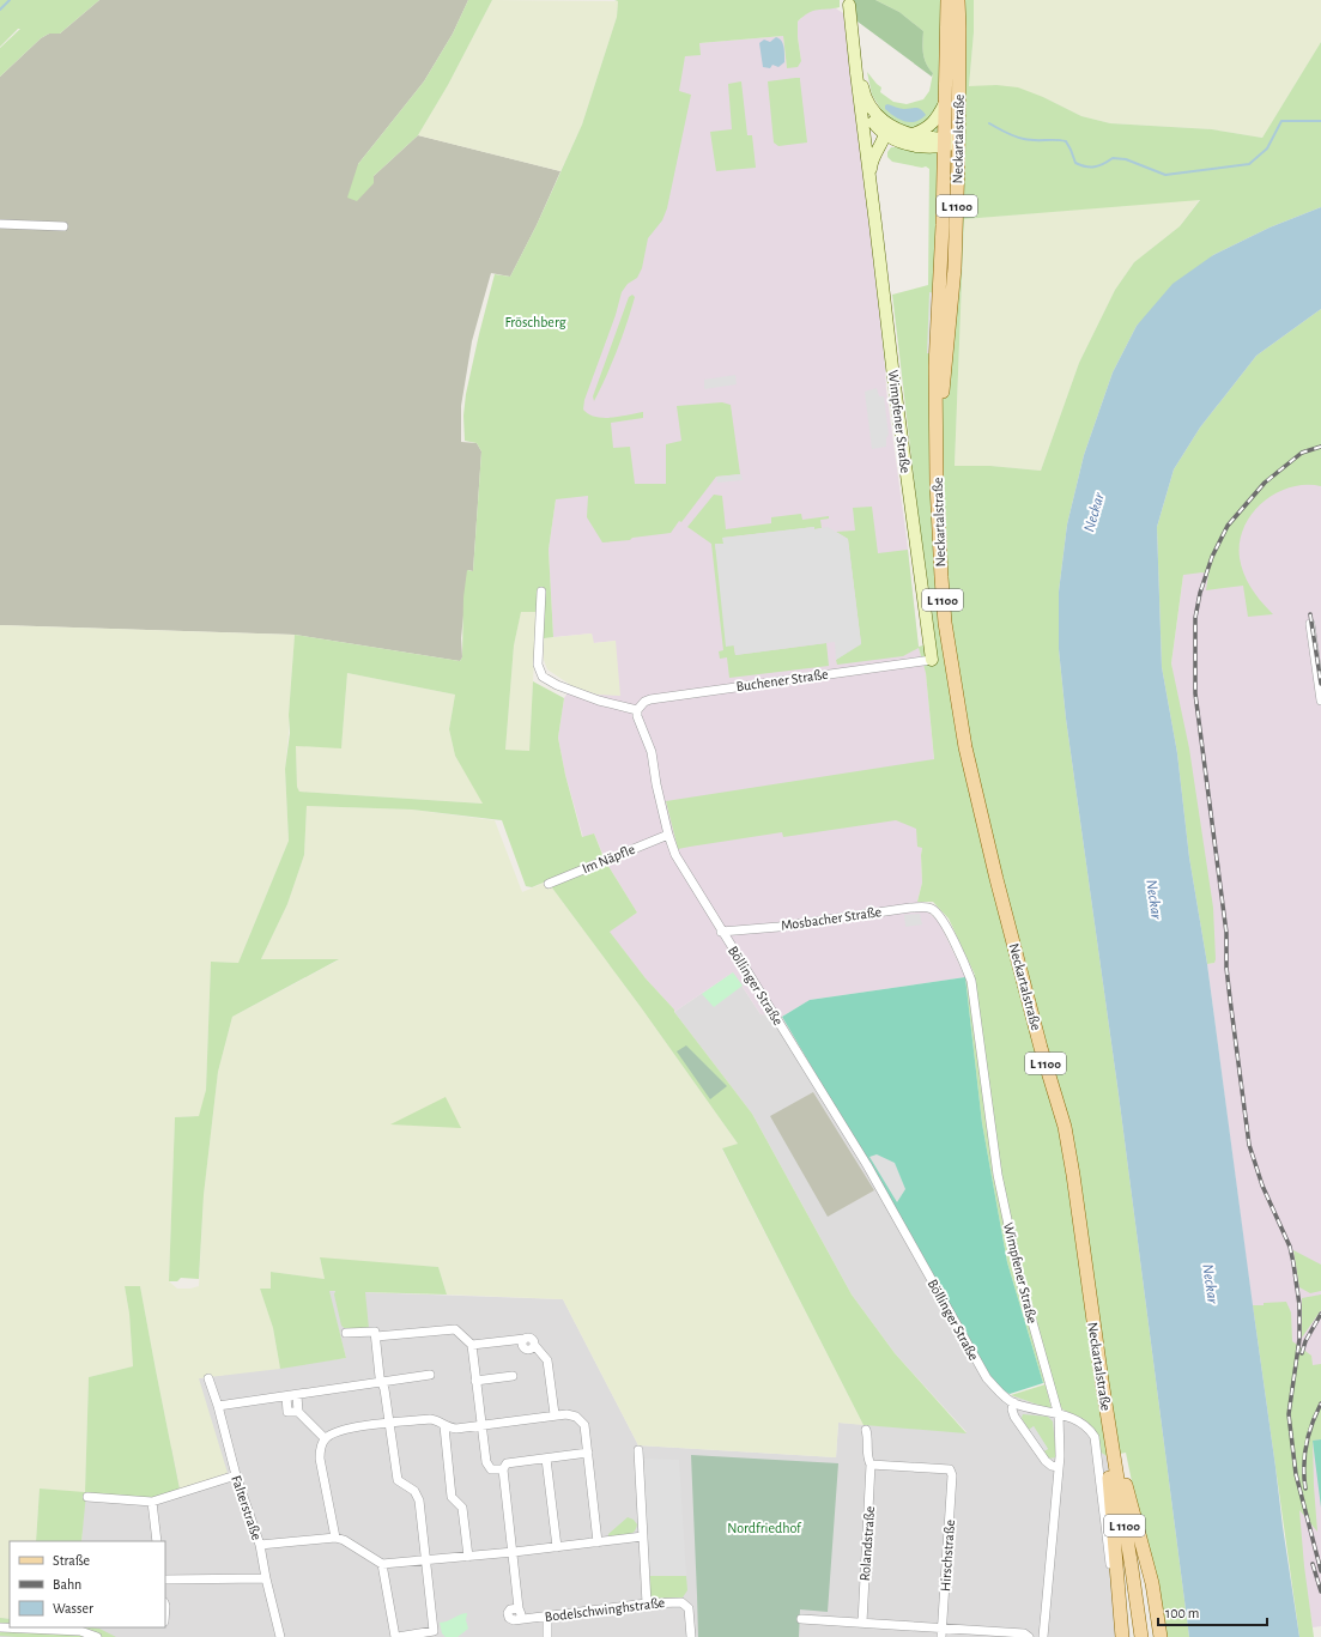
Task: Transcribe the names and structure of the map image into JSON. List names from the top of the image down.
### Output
{
  "streets": {
    "main road": ["Neckartalstraße", "L 1100"],
    "street": [
      "Wimpfener Straße",
      "Buchener Straße",
      "Im Näpfle",
      "Mosbacher Straße",
      "Böllinger Straße",
      "Falterstraße",
      "Rolandstraße",
      "Hirschstraße",
      "Bodelschwinghstraße"
    ]
  },
  "crossings": [
    ["Neckartalstraße", "Wimpfener Straße"],
    ["Wimpfener Straße", "Buchener Straße"],
    ["Wimpfener Straße", "Mosbacher Straße"],
    ["Wimpfener Straße", "Böllinger Straße"],
    ["Buchener Straße", "Böllinger Straße"],
    ["Im Näpfle", "Böllinger Straße"],
    ["Mosbacher Straße", "Böllinger Straße"],
    ["Rolandstraße", "Hirschstraße"]
  ],
  "water": ["Neckar"],
  "parks": ["Fröschberg", "Nordfriedhof"],
  "legend": ["Straße", "Bahn", "Wasser"],
  "scale_bar": "100 m"
}
